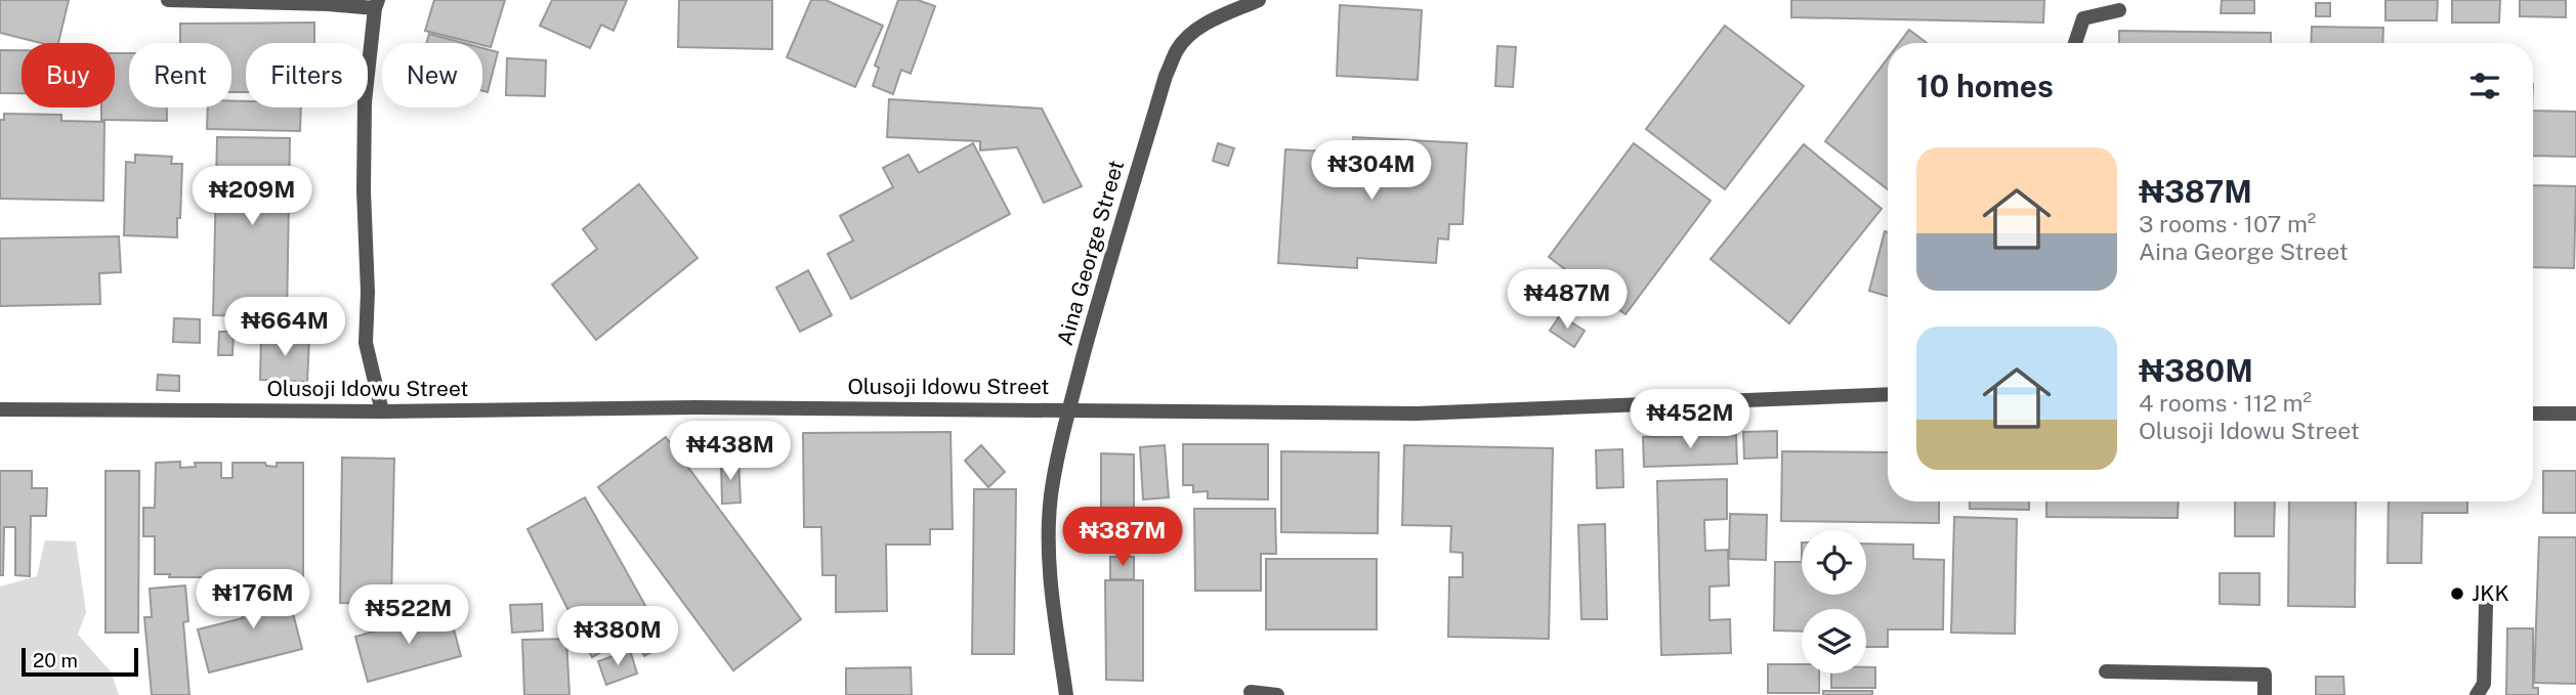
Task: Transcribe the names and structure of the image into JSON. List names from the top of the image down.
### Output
{
  "streets": {
    "street": ["Aina George Street", "Olusoji Idowu Street"]
  },
  "crossings": [
    ["Aina George Street", "Olusoji Idowu Street"]
  ],
  "places": ["JKK"],
  "scale_bar": "20 m",
  "page": {
    "chip": [
      "Buy",
      "Rent",
      "Filters",
      "New"
    ],
    "heading": "10 homes",
    "list": [
      {
        "name": "₦387M",
        "note": "3 rooms · 107 m² · Aina George Street"
      },
      {
        "name": "₦380M",
        "note": "4 rooms · 112 m² · Olusoji Idowu Street"
      }
    ],
    "price": [
      "₦304M",
      "₦209M",
      "₦487M",
      "₦664M",
      "₦452M",
      "₦438M",
      "₦387M",
      "₦176M",
      "₦522M",
      "₦380M"
    ],
    "scale": "20 m"
  }
}
